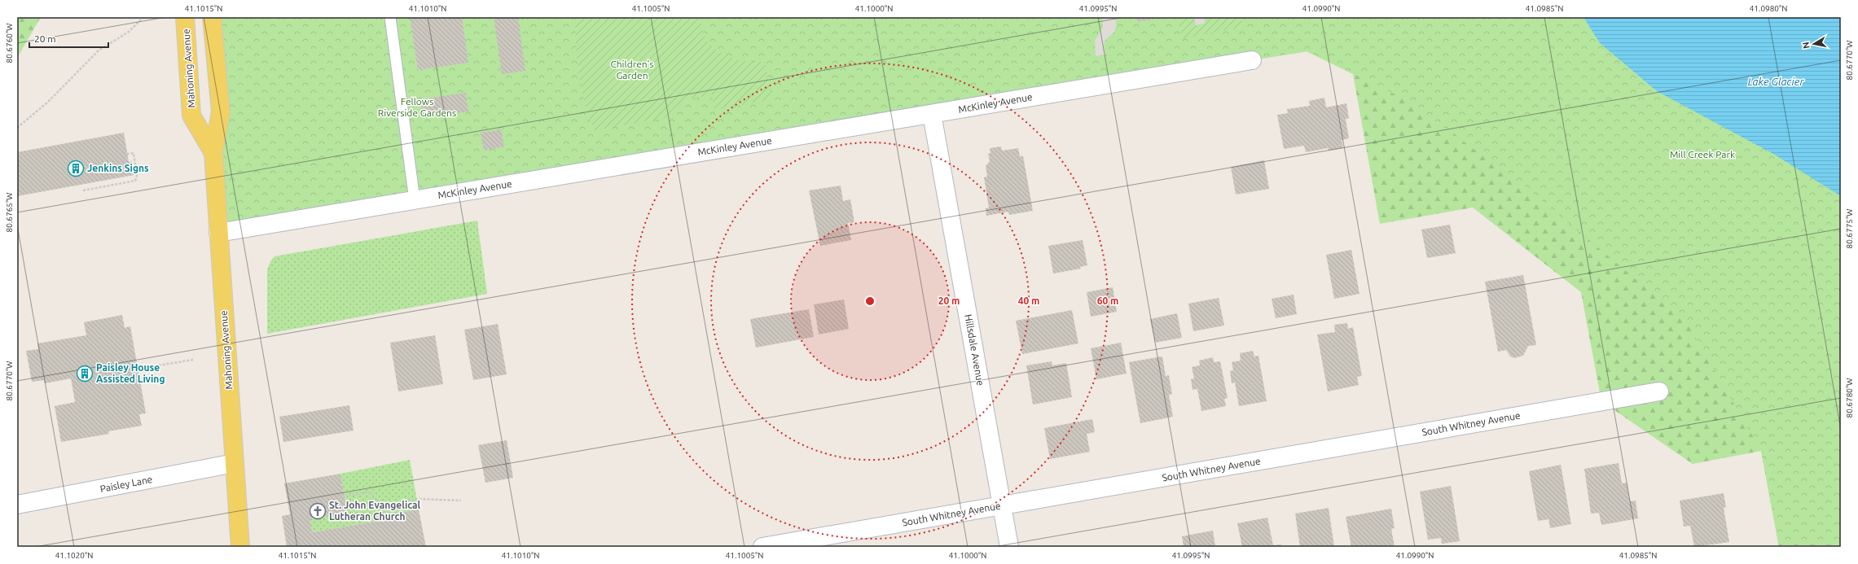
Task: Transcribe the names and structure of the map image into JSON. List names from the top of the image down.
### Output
{
  "streets": {
    "main road": ["Mahoning Avenue"],
    "street": [
      "McKinley Avenue",
      "Hillsdale Avenue",
      "South Whitney Avenue",
      "Paisley Lane"
    ]
  },
  "crossings": [
    ["Mahoning Avenue", "McKinley Avenue"],
    ["Mahoning Avenue", "Paisley Lane"],
    ["McKinley Avenue", "Hillsdale Avenue"],
    ["Hillsdale Avenue", "South Whitney Avenue"]
  ],
  "water": ["Lake Glacier"],
  "parks": ["Children's Garden", "Fellows Riverside Gardens", "Mill Creek Park"],
  "places": {
    "building": ["Jenkins Signs", "Paisley House Assisted Living"],
    "church": ["St. John Evangelical Lutheran Church"]
  },
  "scale_bar": "20 m",
  "north": "left",
  "coordinates": [
    "41.1015°N",
    "41.1010°N",
    "41.1005°N",
    "41.1000°N",
    "41.0995°N",
    "41.0990°N",
    "41.0985°N",
    "41.0980°N",
    "80.6760°W",
    "80.6770°W",
    "80.6765°W",
    "80.6775°W",
    "80.6780°W",
    "41.1020°N"
  ],
  "rings": ["20 m", "40 m", "60 m"]
}
